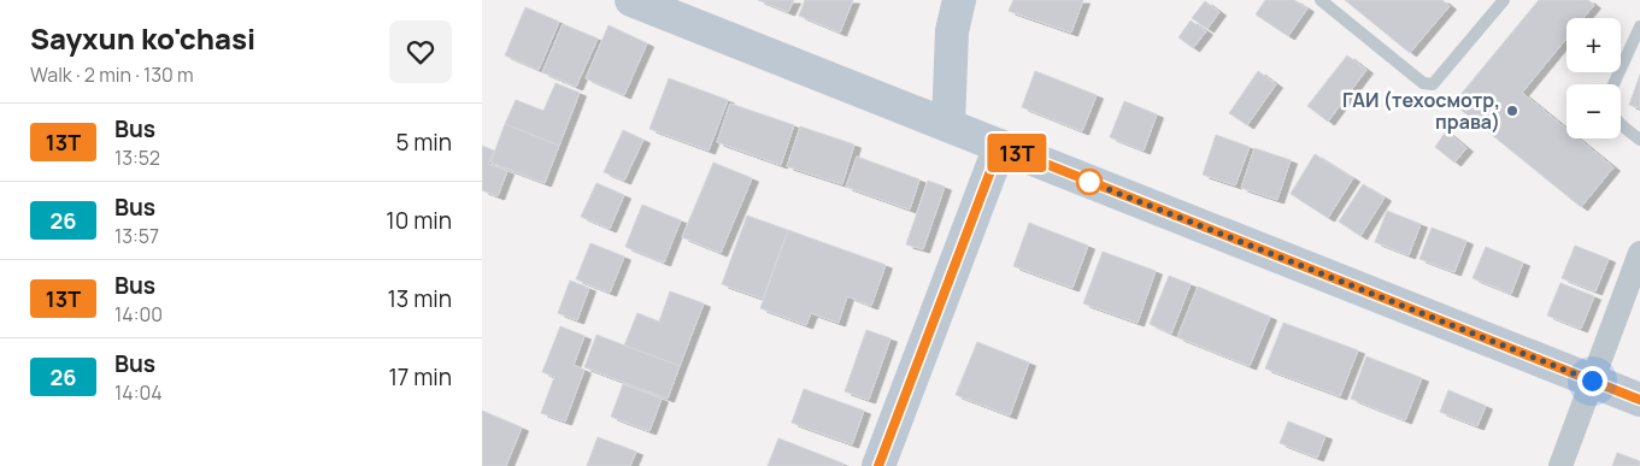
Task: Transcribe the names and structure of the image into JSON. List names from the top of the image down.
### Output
{
  "places": ["ГАИ (техосмотр, права)"],
  "lines": ["bus line 13Т"],
  "page": {
    "heading": ["Sayxun ko'chasi", "Walk · 2 min · 130 m"],
    "on_map": "13Т",
    "map_buttons": ["+", "−"],
    "list": [
      {
        "mark": "13Т",
        "name": "Bus",
        "note": "13:52",
        "value": "5 min"
      },
      {
        "mark": "26",
        "name": "Bus",
        "note": "13:57",
        "value": "10 min"
      },
      {
        "mark": "13Т",
        "name": "Bus",
        "note": "14:00",
        "value": "13 min"
      },
      {
        "mark": "26",
        "name": "Bus",
        "note": "14:04",
        "value": "17 min"
      }
    ]
  }
}
